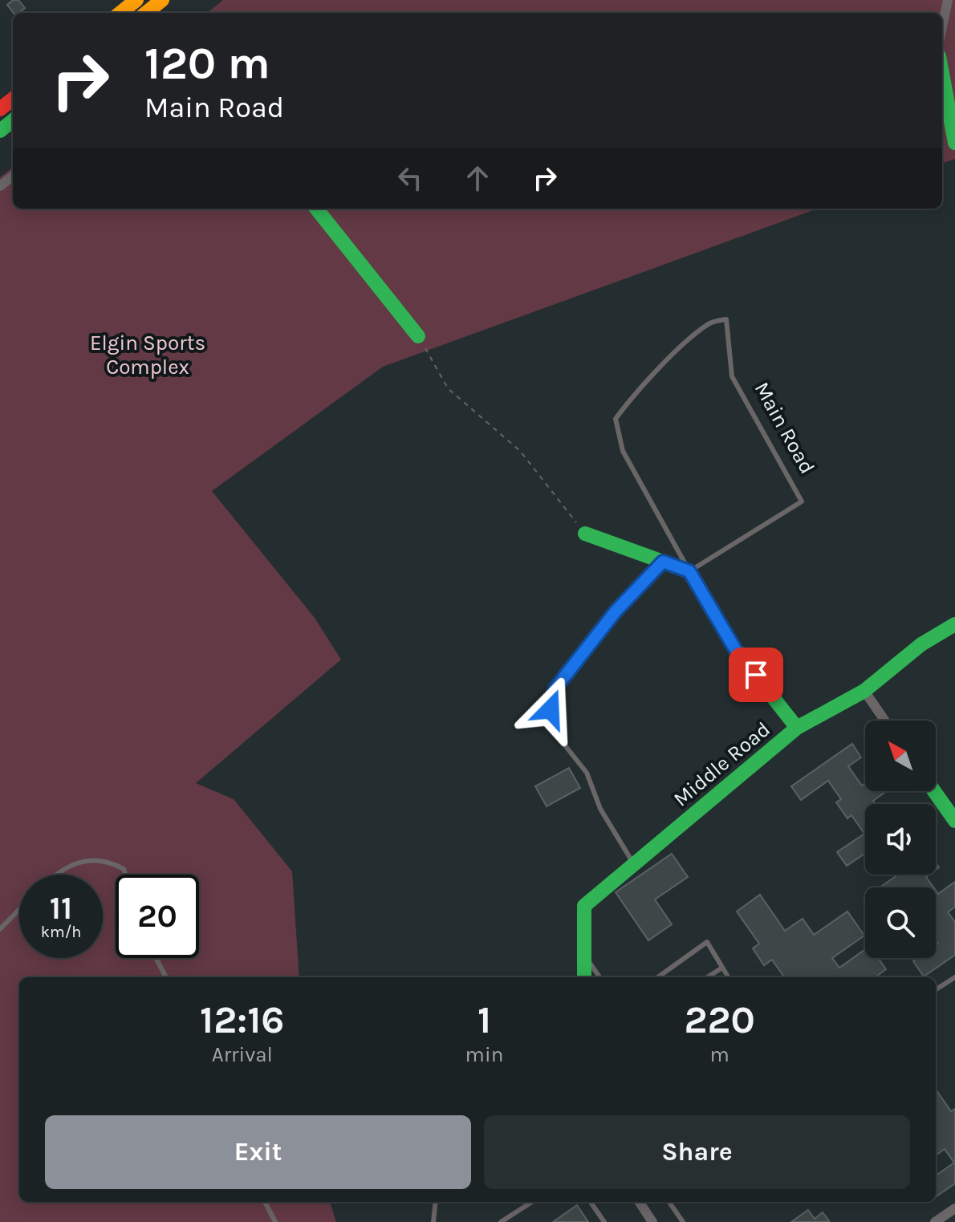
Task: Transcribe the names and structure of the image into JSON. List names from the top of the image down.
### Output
{
  "streets": {
    "main road": ["Middle Road"],
    "lane": ["Main Road"]
  },
  "parks": ["Elgin Sports Complex"],
  "north": "top left",
  "page": {
    "turn": ["120 m", "Main Road"],
    "speed": "11 km/h",
    "limit": "20",
    "eta": [
      "12:16",
      "Arrival",
      "1",
      "min",
      "220",
      "m"
    ],
    "buttons": ["Exit", "Share"]
  }
}
